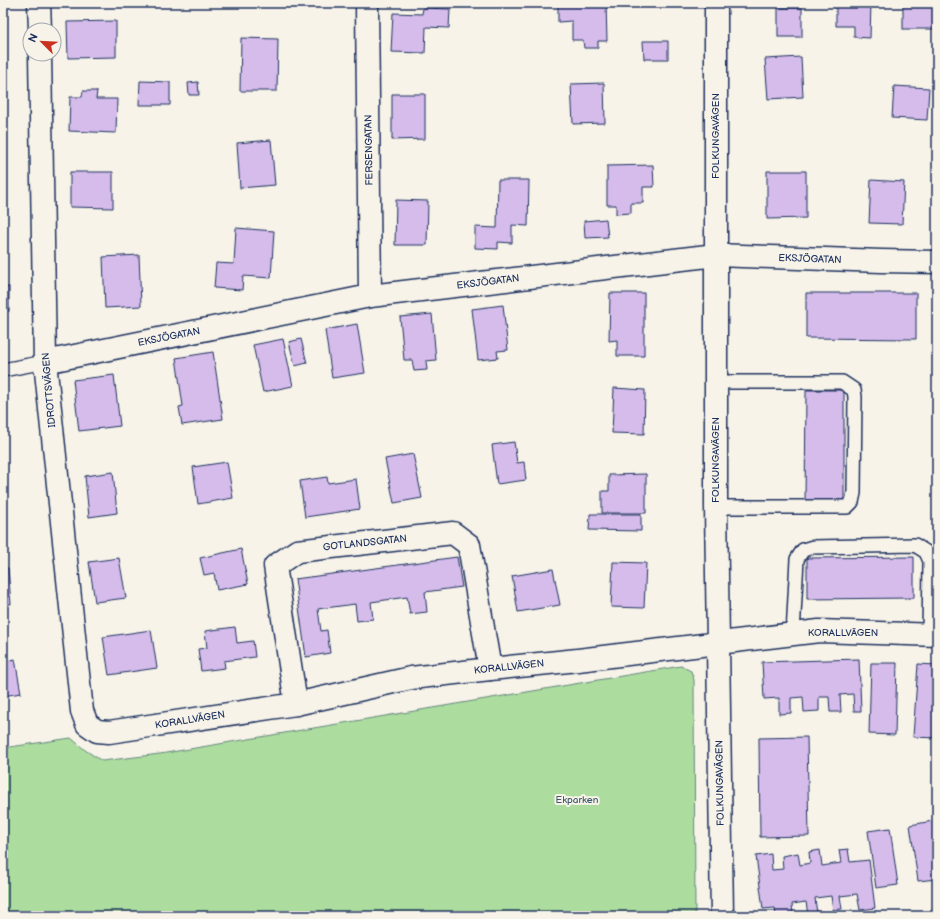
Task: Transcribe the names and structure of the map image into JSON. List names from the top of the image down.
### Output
{
  "streets": {
    "street": [
      "FOLKUNGAVÄGEN",
      "FERSENGATAN",
      "EKSJÖGATAN",
      "IDROTTSVÄGEN",
      "GOTLANDSGATAN",
      "KORALLVÄGEN"
    ]
  },
  "crossings": [
    ["FOLKUNGAVÄGEN", "EKSJÖGATAN"],
    ["FOLKUNGAVÄGEN", "KORALLVÄGEN"],
    ["FERSENGATAN", "EKSJÖGATAN"],
    ["EKSJÖGATAN", "IDROTTSVÄGEN"],
    ["IDROTTSVÄGEN", "KORALLVÄGEN"],
    ["GOTLANDSGATAN", "KORALLVÄGEN"]
  ],
  "parks": ["Ekparken"],
  "north": "top left"
}
